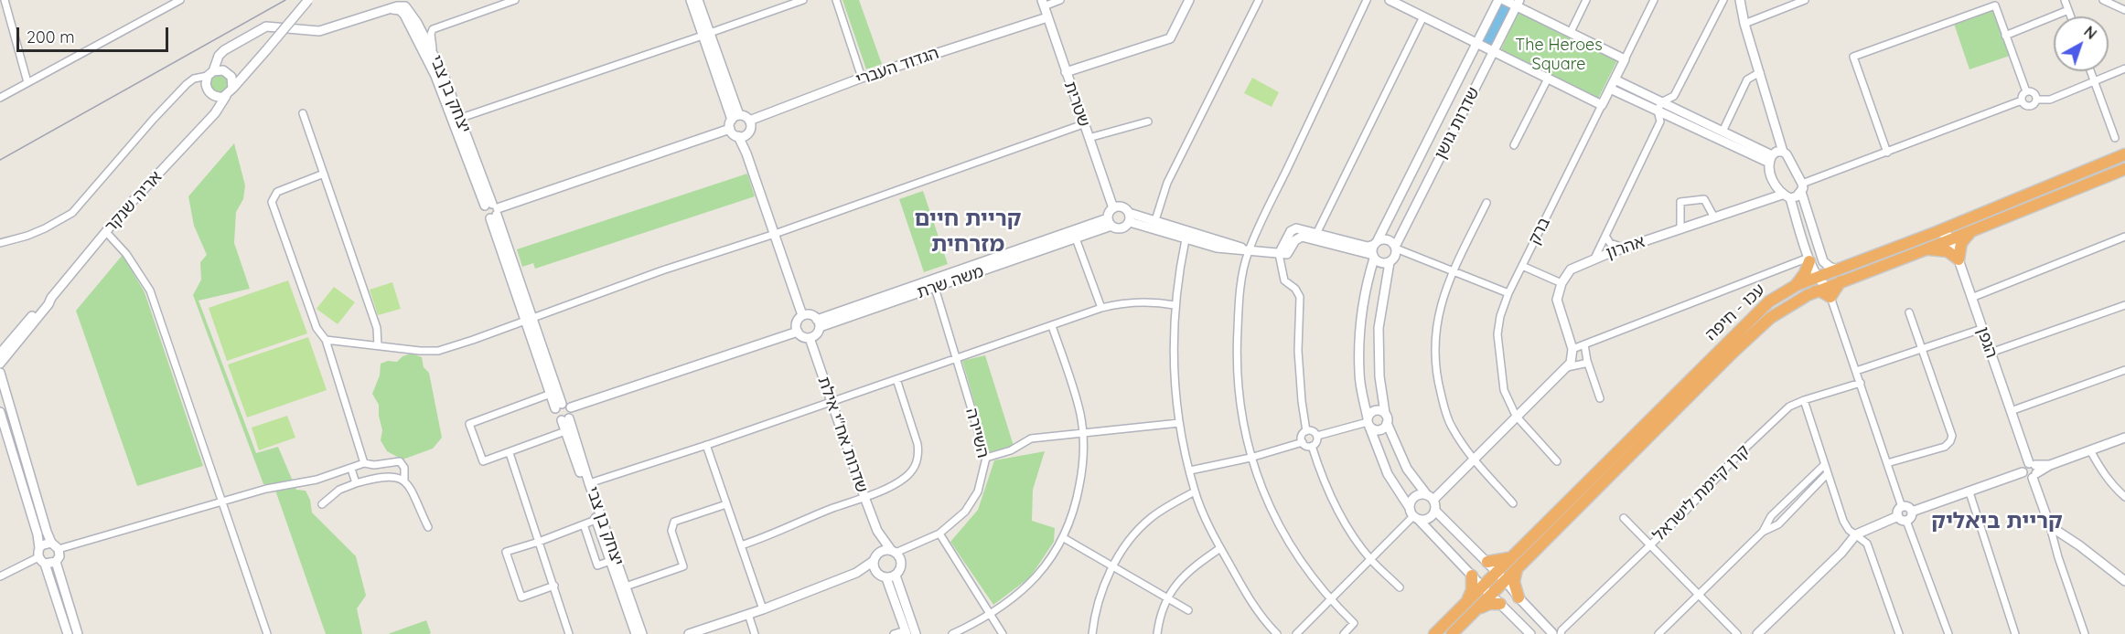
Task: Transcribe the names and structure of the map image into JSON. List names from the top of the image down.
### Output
{
  "streets": {
    "highway": ["עכו - חיפה"],
    "street": [
      "הגדוד העברי",
      "יצחק בן צבי",
      "שטרית",
      "שדרות גושן",
      "אריה שנקר",
      "ברק",
      "אהרון",
      "משה שרת",
      "הגפן",
      "השיירה",
      "שדרות אח\"י אילת",
      "קרן קיימת לישראל"
    ]
  },
  "crossings": [
    ["הגדוד העברי", "שטרית"],
    ["שטרית", "משה שרת"],
    ["משה שרת", "השיירה"],
    ["משה שרת", "שדרות אח\"י אילת"],
    ["עכו - חיפה", "הגפן"],
    ["השיירה", "שדרות אח\"י אילת"]
  ],
  "districts": ["קריית חיים מזרחית", "קריית ביאליק"],
  "parks": ["The Heroes Square"],
  "scale_bar": "200 m",
  "north": "top right"
}
